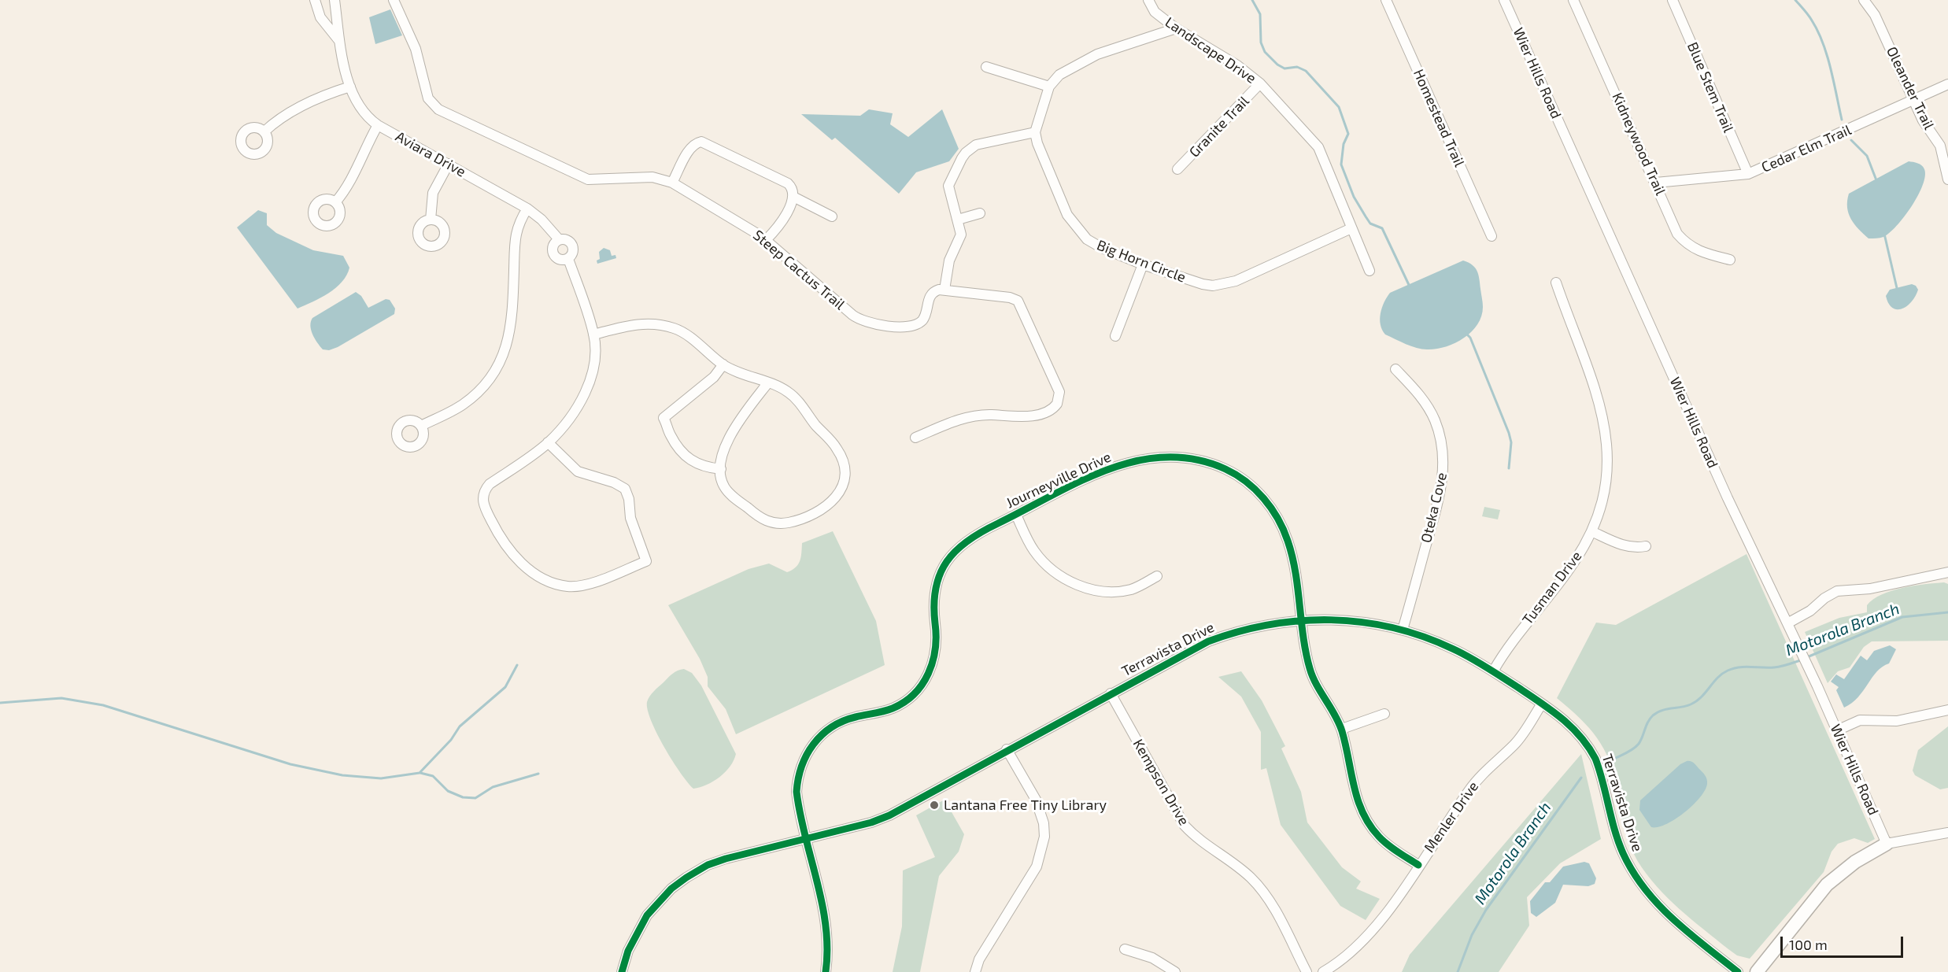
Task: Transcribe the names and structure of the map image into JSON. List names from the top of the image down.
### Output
{
  "streets": {
    "street": [
      "Landscape Drive",
      "Wier Hills Road",
      "Blue Stem Trail",
      "Oleander Trail",
      "Homestead Trail",
      "Granite Trail",
      "Kidneywood Trail",
      "Cedar Elm Trail",
      "Aviara Drive",
      "Big Horn Circle",
      "Steep Cactus Trail",
      "Journeyville Drive",
      "Oteka Cove",
      "Tusman Drive",
      "Terravista Drive",
      "Kempson Drive",
      "Menler Drive"
    ]
  },
  "crossings": [
    ["Landscape Drive", "Granite Trail"],
    ["Landscape Drive", "Big Horn Circle"],
    ["Blue Stem Trail", "Cedar Elm Trail"],
    ["Oleander Trail", "Cedar Elm Trail"],
    ["Kidneywood Trail", "Cedar Elm Trail"],
    ["Journeyville Drive", "Terravista Drive"],
    ["Journeyville Drive", "Menler Drive"],
    ["Oteka Cove", "Terravista Drive"],
    ["Tusman Drive", "Terravista Drive"],
    ["Terravista Drive", "Kempson Drive"],
    ["Terravista Drive", "Menler Drive"]
  ],
  "water": ["Motorola Branch"],
  "places": ["Lantana Free Tiny Library"],
  "scale_bar": "100 m"
}
